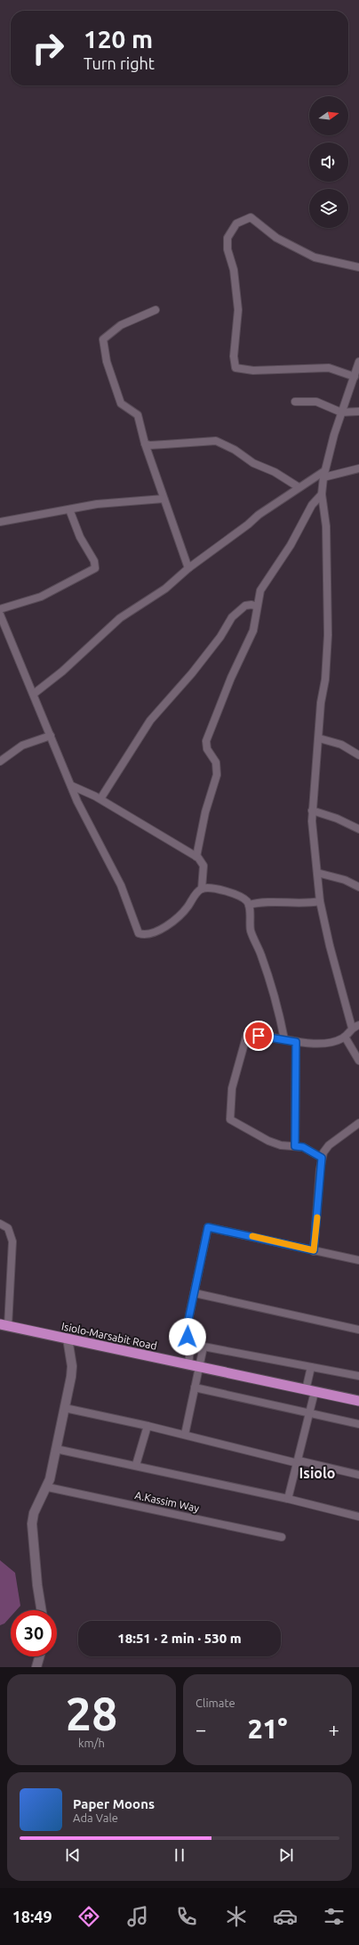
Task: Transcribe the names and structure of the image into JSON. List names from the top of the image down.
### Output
{
  "streets": {
    "highway": ["Isiolo-Marsabit Road"],
    "street": ["A.Kassim Way"]
  },
  "districts": ["Isiolo"],
  "north": "right",
  "page": {
    "turn": ["120 m", "Turn right"],
    "limit": "30",
    "trip": "18:51 · 2 min · 530 m",
    "tile": [
      ["28", "km/h"],
      "Climate"
    ],
    "heat": ["−", "21°", "+"],
    "song": ["Paper Moons", "Ada Vale"],
    "tabs": "18:49"
  }
}
